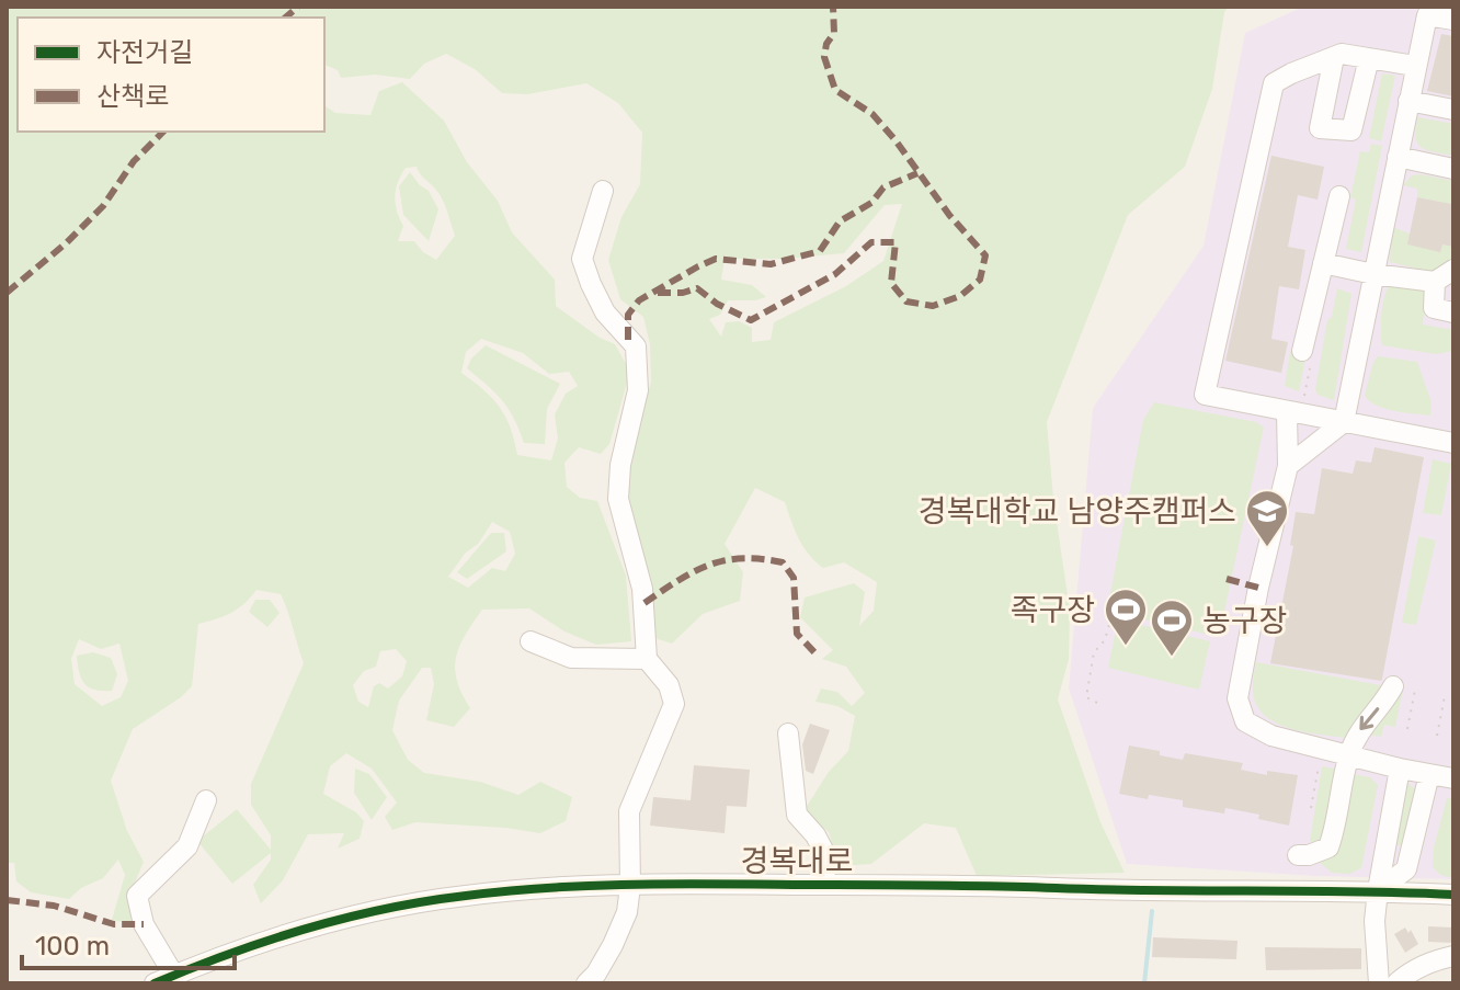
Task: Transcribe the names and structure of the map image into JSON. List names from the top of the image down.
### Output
{
  "streets": {
    "street": ["경복대로"]
  },
  "places": {
    "school or university": ["경복대학교 남양주캠퍼스"],
    "sports": ["족구장", "농구장"]
  },
  "legend": ["자전거길", "산책로"],
  "scale_bar": "100 m"
}
